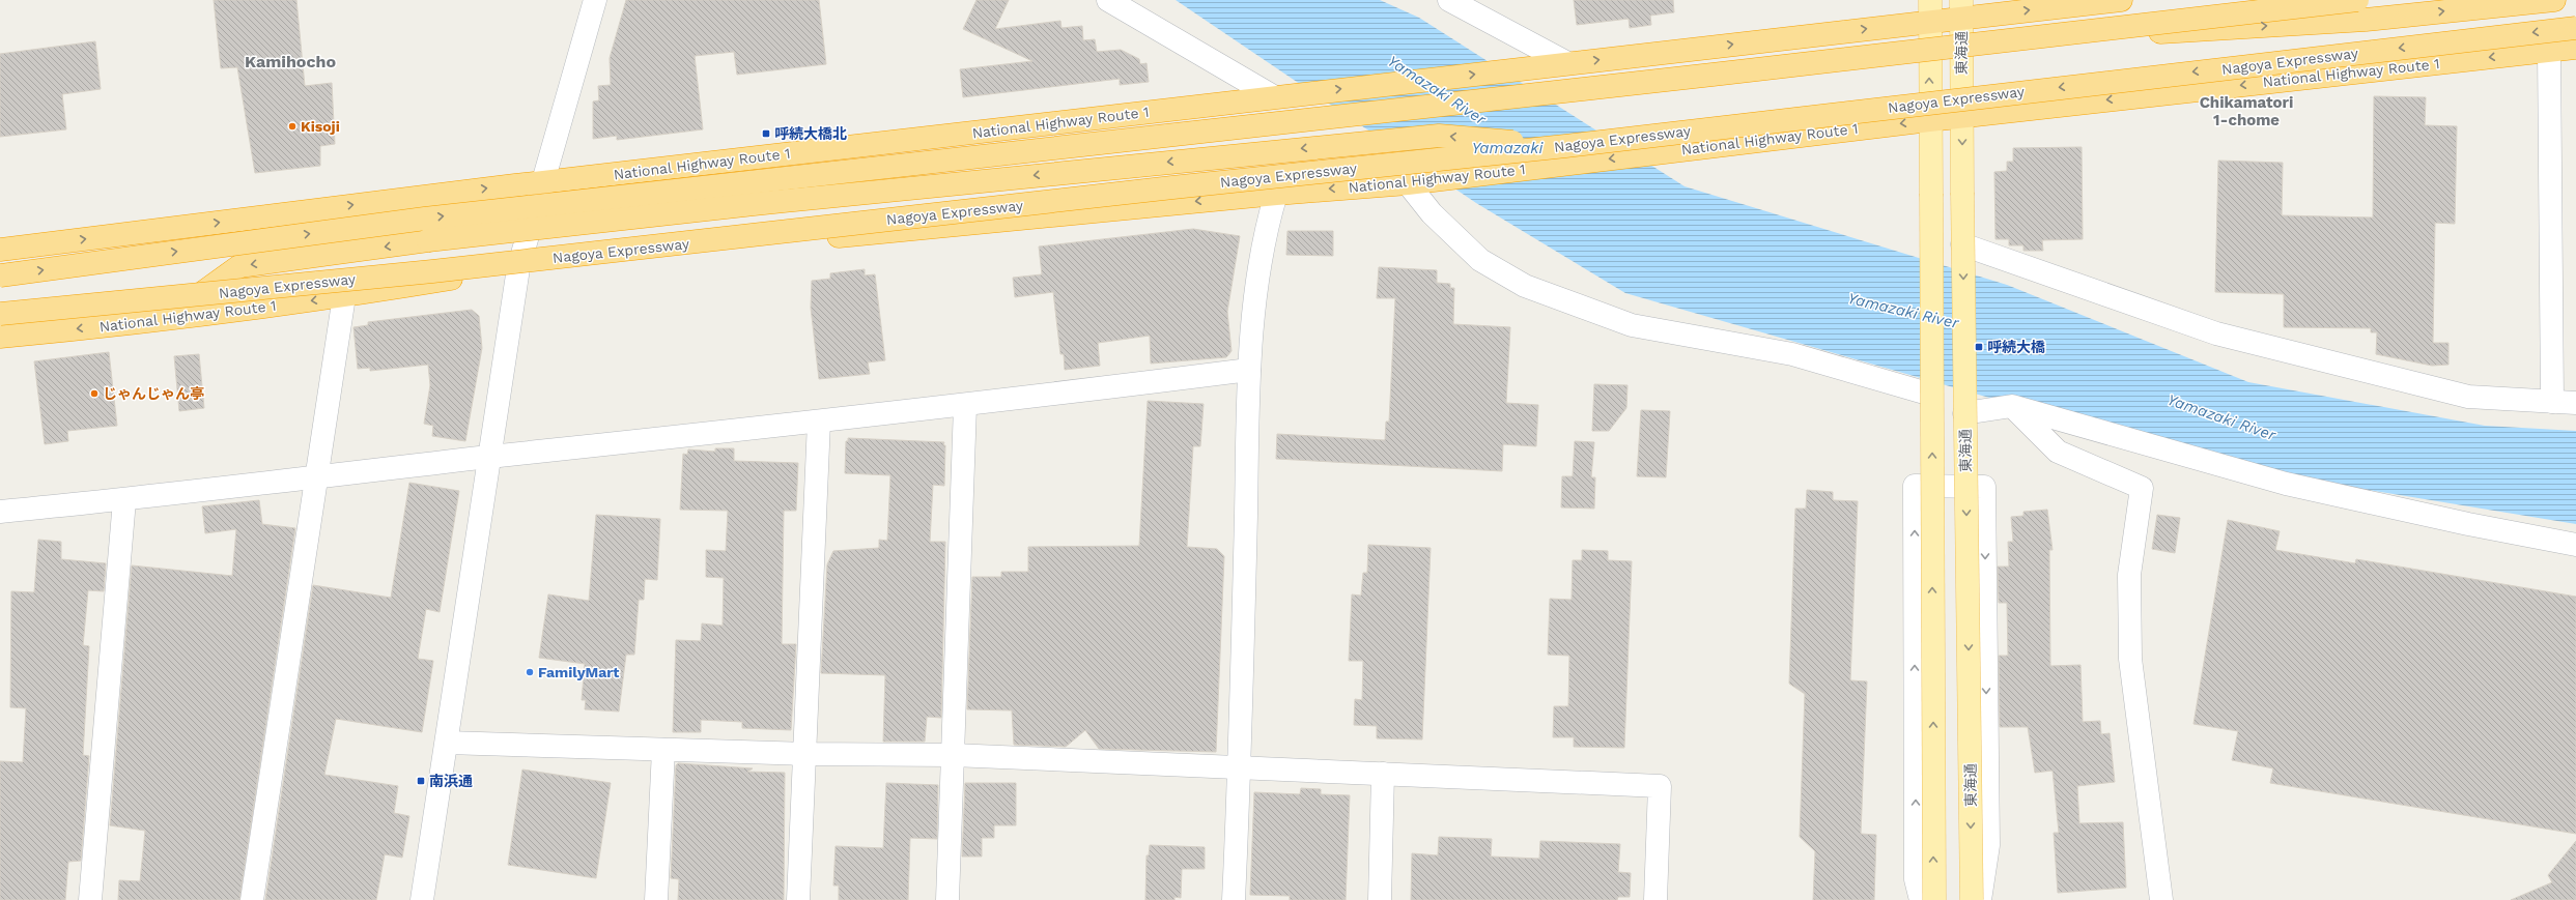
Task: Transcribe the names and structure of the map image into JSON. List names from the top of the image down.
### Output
{
  "streets": {
    "highway": ["Nagoya Expressway", "National Highway Route 1"],
    "main road": ["東海通"]
  },
  "crossings": [
    ["東海通", "National Highway Route 1"]
  ],
  "districts": ["Kamihocho", "Chikamatori 1-chome"],
  "water": ["Yamazaki River", "Yamazaki"],
  "places": {
    "other": ["Kisoji", "じゃんじゃん亭", "FamilyMart"],
    "transit": ["呼続大橋北", "呼続大橋", "南浜通"]
  }
}
